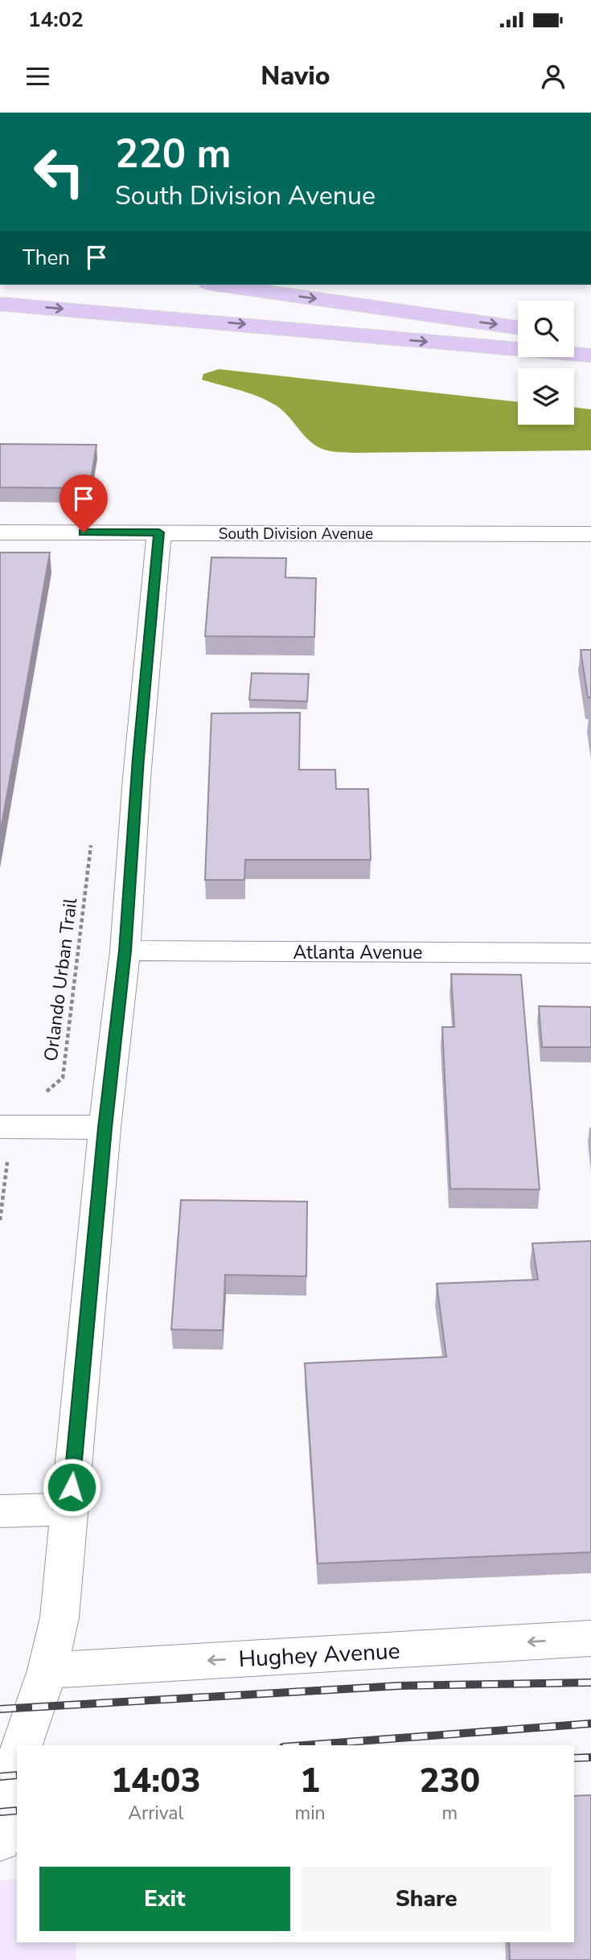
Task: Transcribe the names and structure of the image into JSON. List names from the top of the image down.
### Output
{
  "streets": {
    "street": ["South Division Avenue", "Atlanta Avenue", "Hughey Avenue"],
    "path": ["Orlando Urban Trail"]
  },
  "one_way": ["Hughey Avenue"],
  "page": {
    "status": "14:02",
    "header": "Navio",
    "turn": ["220 m", "South Division Avenue"],
    "then": "Then",
    "eta": [
      "14:03",
      "Arrival",
      "1",
      "min",
      "230",
      "m"
    ],
    "buttons": ["Exit", "Share"]
  }
}
